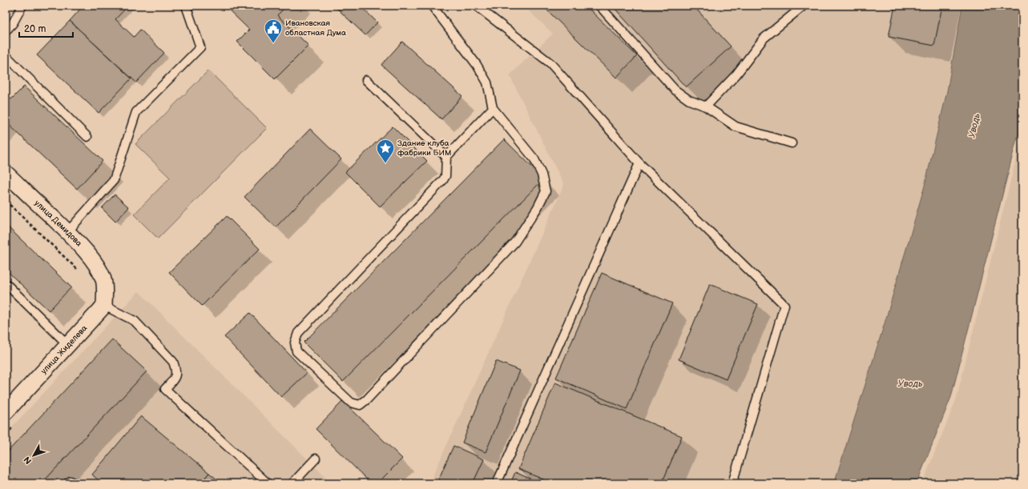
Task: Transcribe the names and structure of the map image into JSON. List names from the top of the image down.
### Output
{
  "streets": {
    "street": ["улица Демидова", "улица Жиделева"]
  },
  "crossings": [
    ["улица Демидова", "улица Жиделева"]
  ],
  "water": ["Уводь"],
  "places": {
    "public building": ["Ивановская областная Дума"],
    "place": ["Здание клуба фабрики БИМ"]
  },
  "scale_bar": "20 m",
  "north": "bottom left"
}
